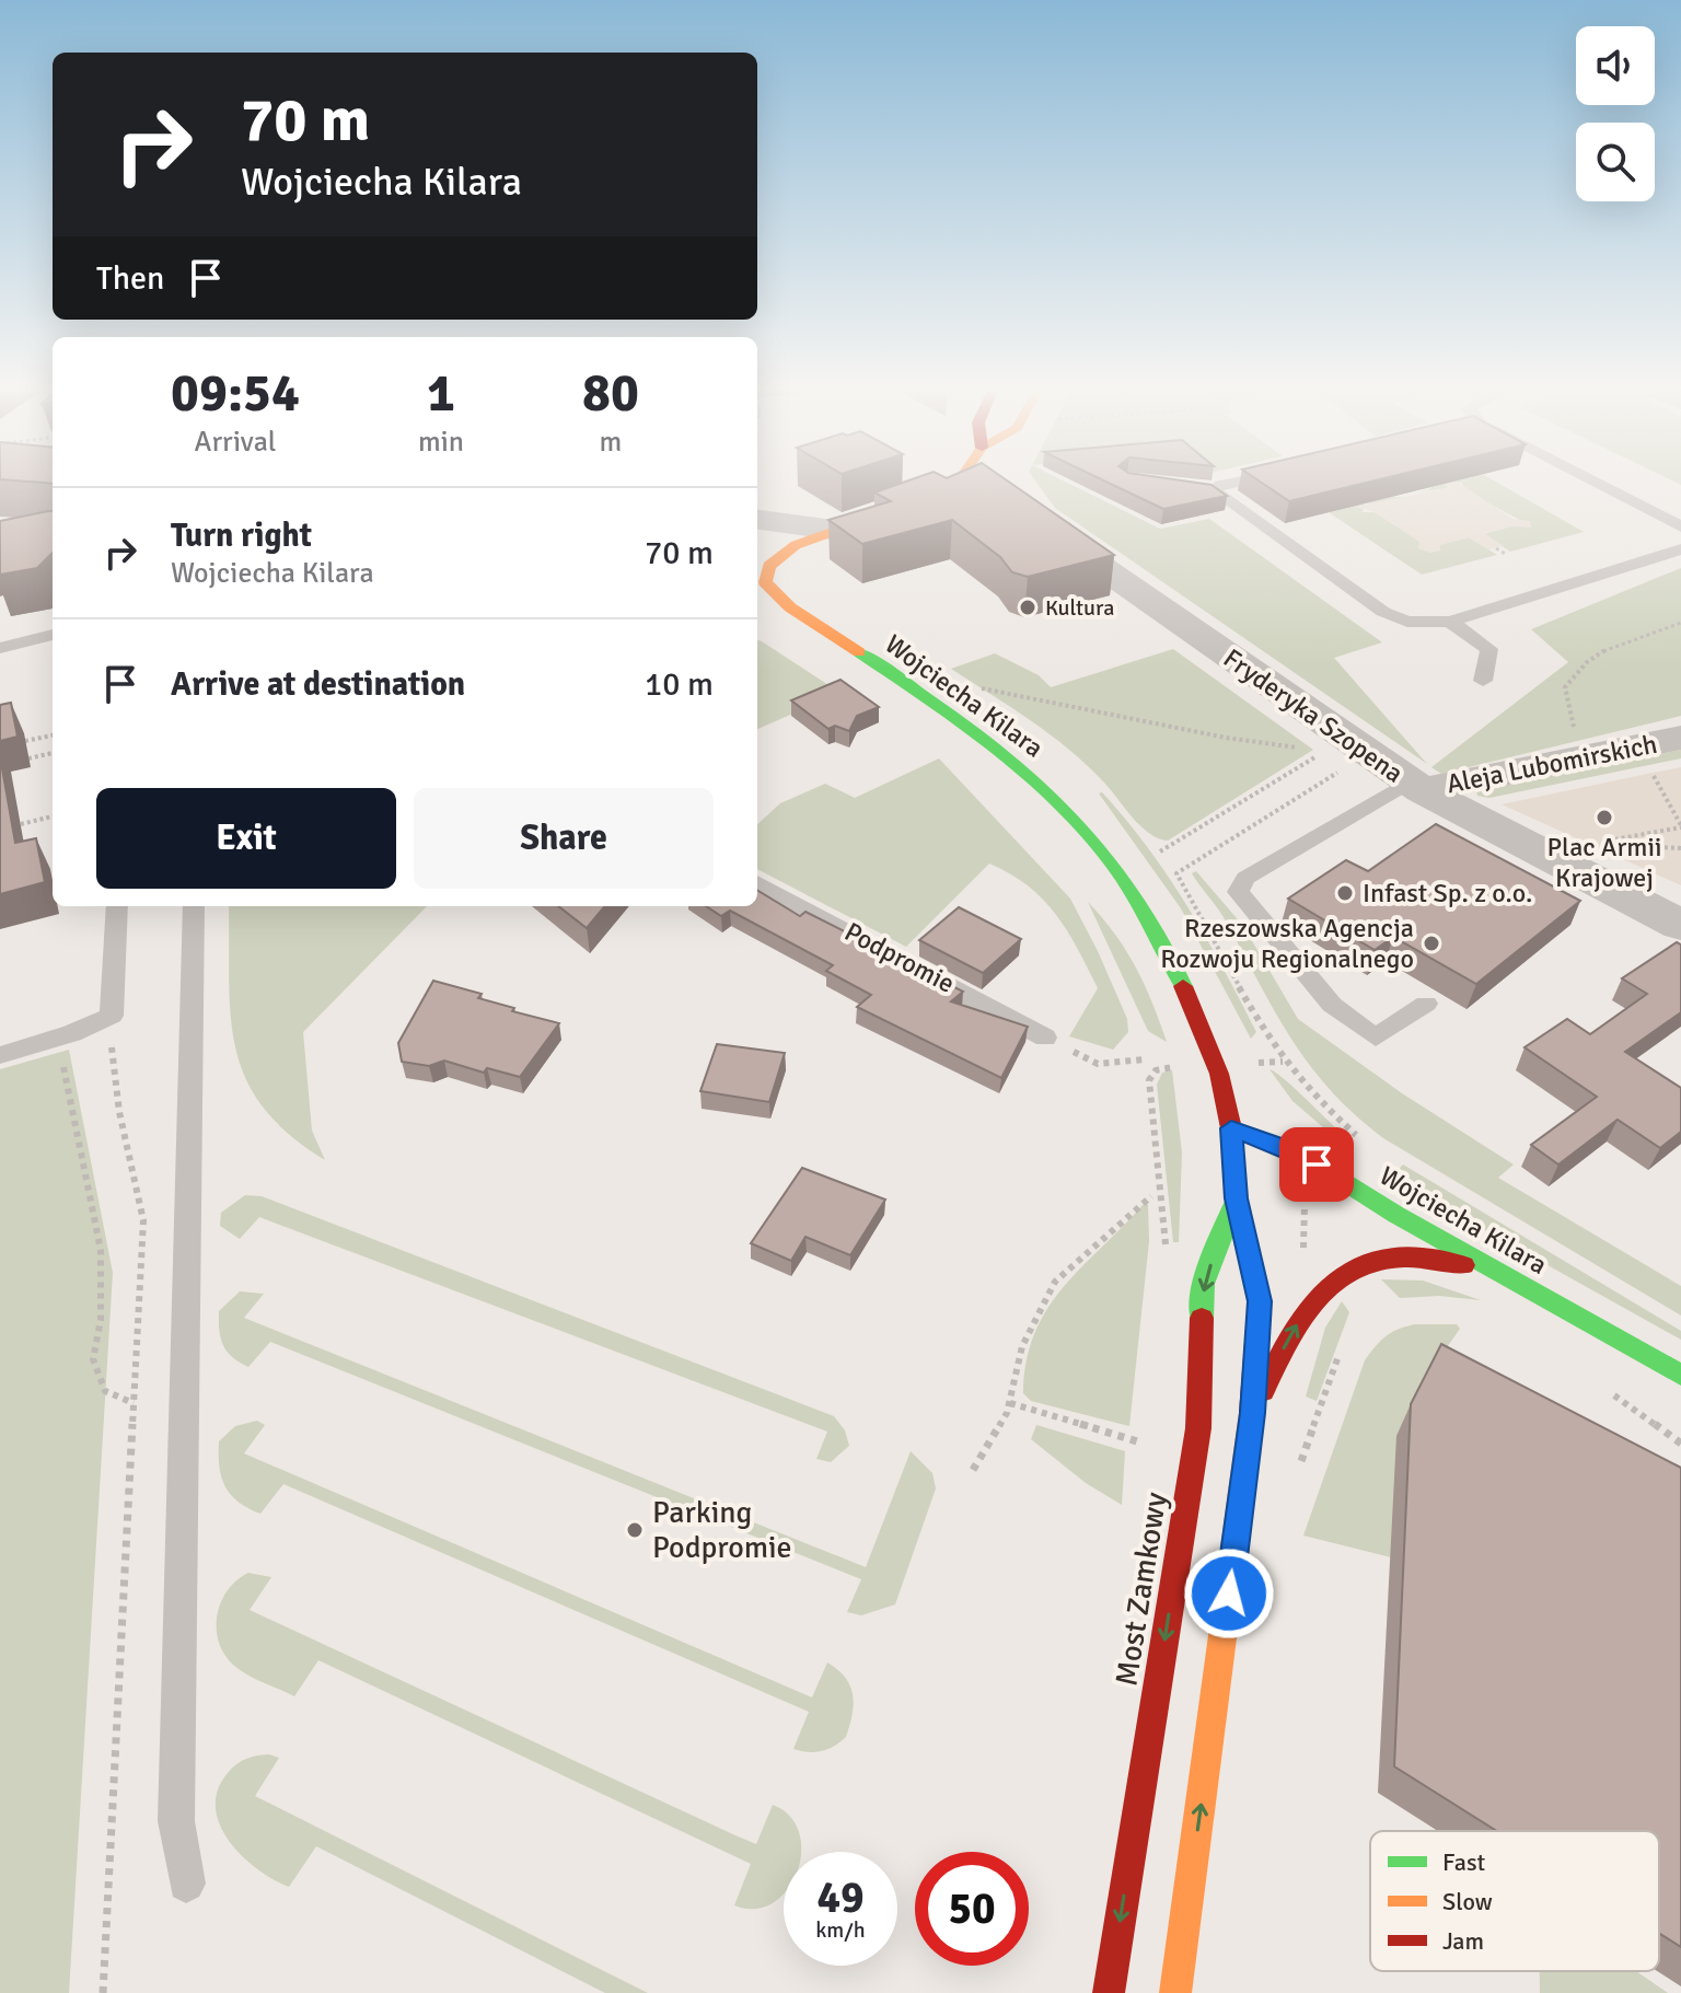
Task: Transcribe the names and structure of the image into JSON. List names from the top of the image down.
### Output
{
  "streets": {
    "main road": ["Wojciecha Kilara", "Most Zamkowy"],
    "street": ["Fryderyka Szopena", "Aleja Lubomirskich"],
    "lane": ["Podpromie"]
  },
  "crossings": [
    ["Wojciecha Kilara", "Most Zamkowy"],
    ["Fryderyka Szopena", "Aleja Lubomirskich"]
  ],
  "places": [
    "Kultura",
    "Plac Armii Krajowej",
    "Infast Sp. z o.o.",
    "Rzeszowska Agencja Rozwoju Regionalnego",
    "Parking Podpromie"
  ],
  "legend": ["Fast", "Slow", "Jam"],
  "page": {
    "turn": ["70 m", "Wojciecha Kilara"],
    "then": "Then",
    "eta": [
      "09:54",
      "Arrival",
      "1",
      "min",
      "80",
      "m"
    ],
    "list": [
      {
        "name": "Turn right",
        "note": "Wojciecha Kilara",
        "value": "70 m"
      },
      {
        "name": "Arrive at destination",
        "value": "10 m"
      }
    ],
    "buttons": ["Exit", "Share"],
    "speed": "49 km/h",
    "limit": "50"
  }
}
